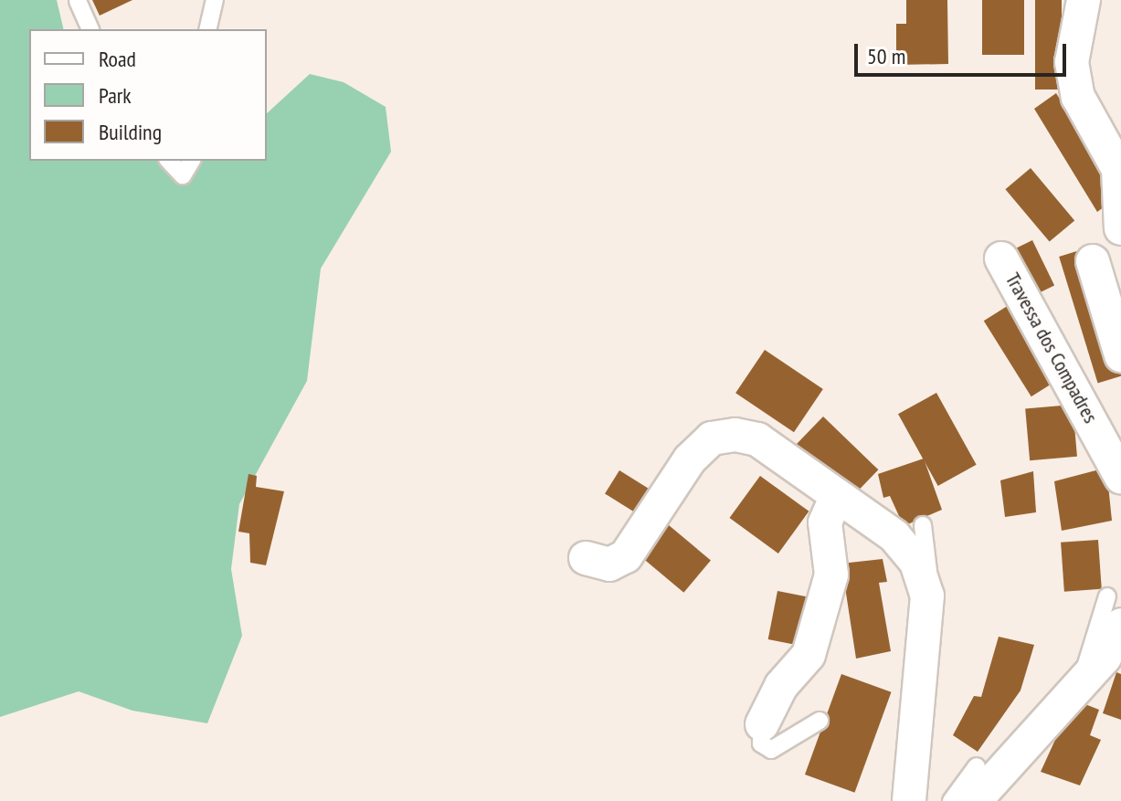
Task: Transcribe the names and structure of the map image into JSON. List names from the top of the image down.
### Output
{
  "streets": {
    "street": ["Travessa dos Compadres"]
  },
  "legend": ["Road", "Park", "Building"],
  "scale_bar": "50 m"
}
